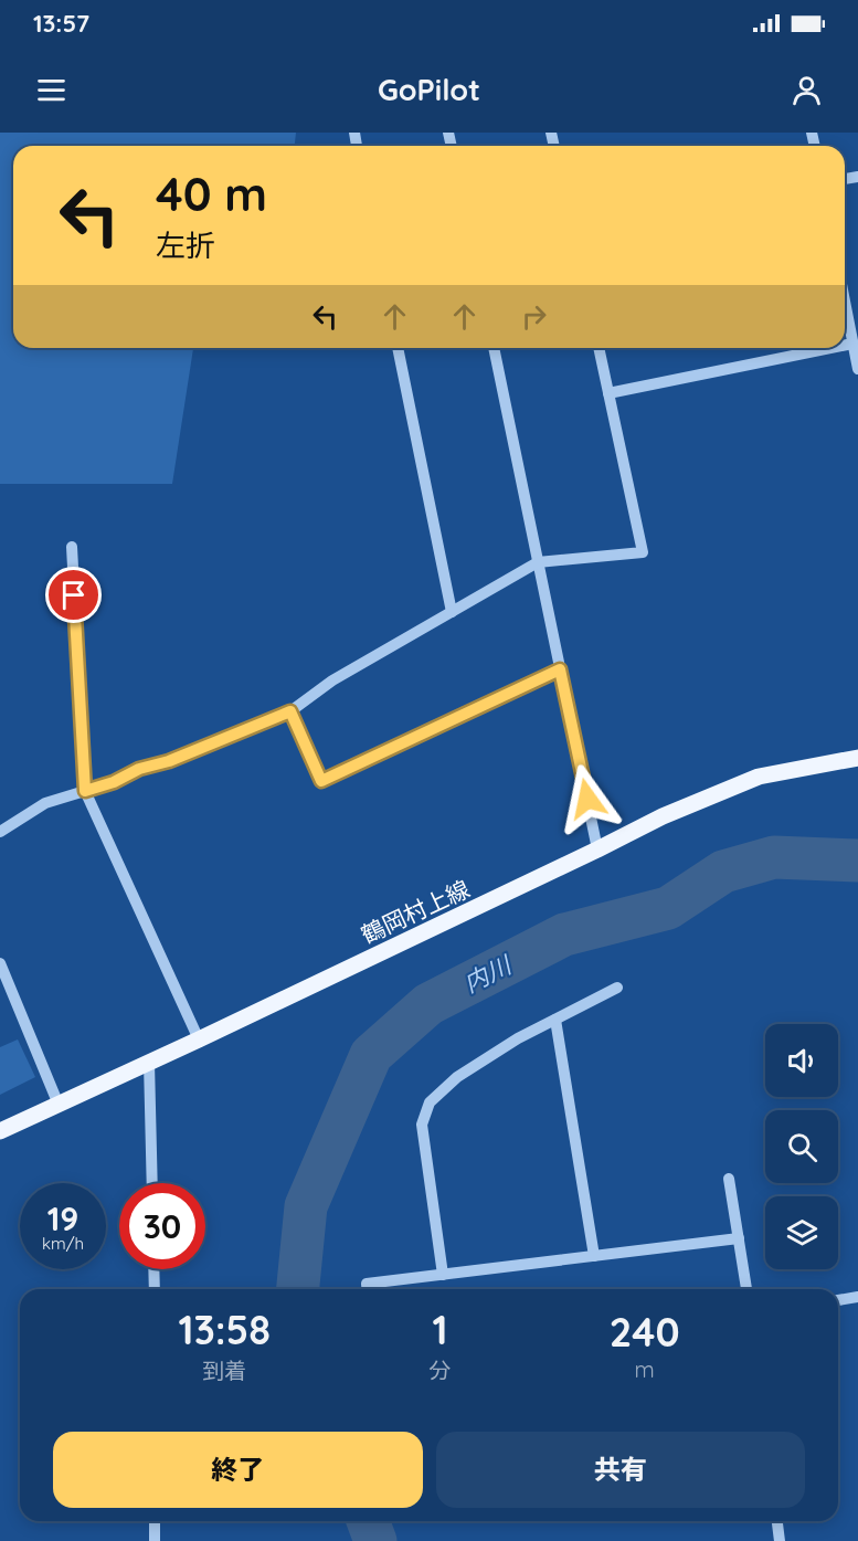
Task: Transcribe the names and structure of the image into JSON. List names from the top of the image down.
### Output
{
  "streets": {
    "main road": ["鶴岡村上線"]
  },
  "water": ["内川"],
  "page": {
    "status": "13:57",
    "header": "GoPilot",
    "turn": ["40 m", "左折"],
    "speed": "19 km/h",
    "limit": "30",
    "eta": [
      "13:58",
      "到着",
      "1",
      "分",
      "240",
      "m"
    ],
    "buttons": ["終了", "共有"]
  }
}
